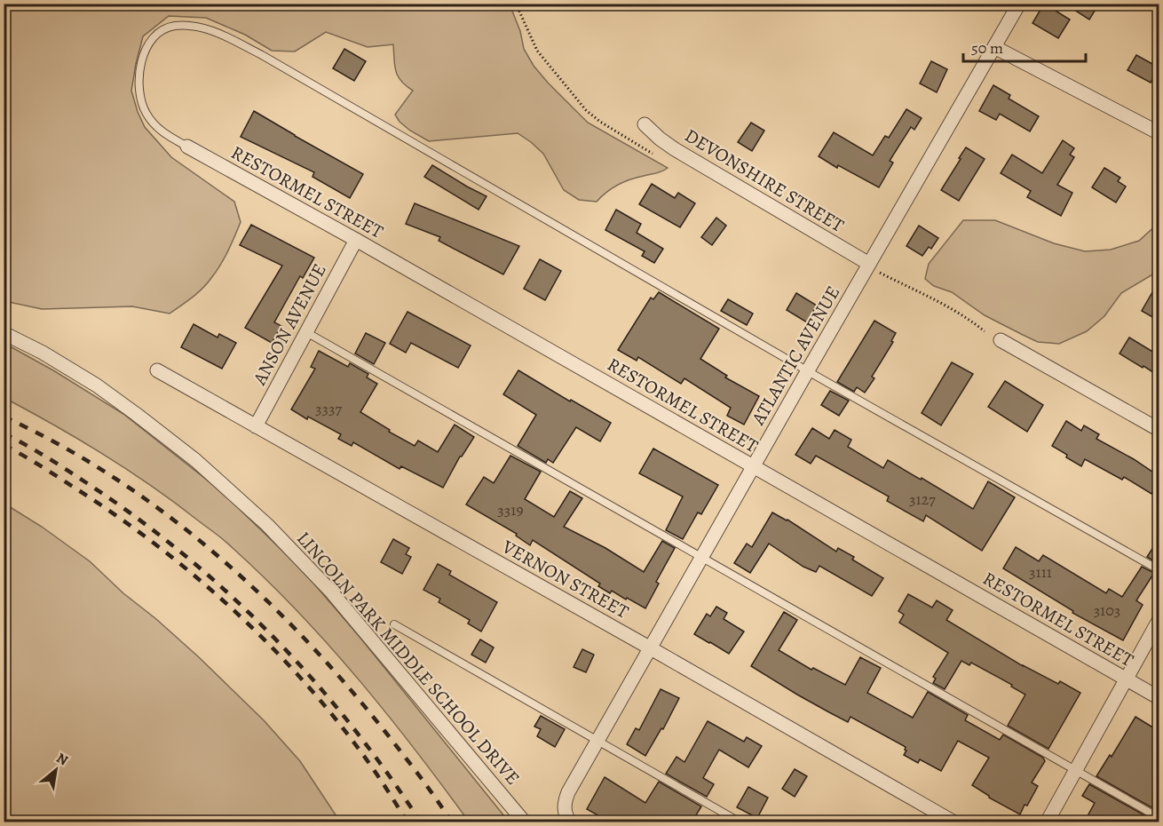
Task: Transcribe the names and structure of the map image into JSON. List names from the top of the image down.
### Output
{
  "streets": {
    "street": [
      "DEVONSHIRE STREET",
      "RESTORMEL STREET",
      "ANSON AVENUE",
      "ATLANTIC AVENUE",
      "VERNON STREET",
      "LINCOLN PARK MIDDLE SCHOOL DRIVE"
    ]
  },
  "crossings": [
    ["DEVONSHIRE STREET", "ATLANTIC AVENUE"],
    ["RESTORMEL STREET", "ANSON AVENUE"],
    ["RESTORMEL STREET", "ATLANTIC AVENUE"],
    ["ANSON AVENUE", "VERNON STREET"],
    ["ATLANTIC AVENUE", "VERNON STREET"]
  ],
  "house_numbers": [
    "3337",
    "3127",
    "3319",
    "3111",
    "3103"
  ],
  "scale_bar": "50 m",
  "north": "top right"
}
